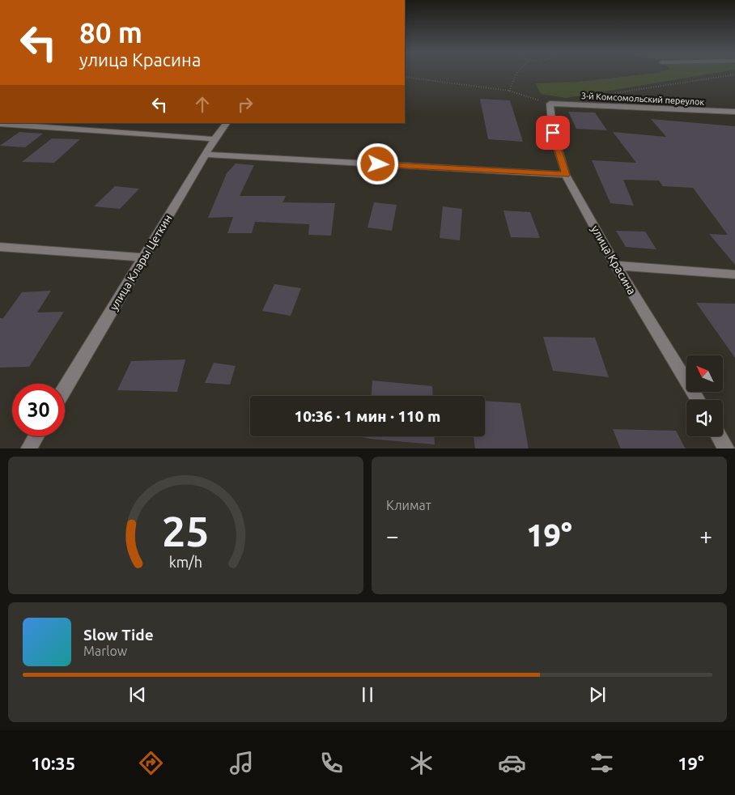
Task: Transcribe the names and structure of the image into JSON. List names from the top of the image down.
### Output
{
  "streets": {
    "street": ["3-й Комсомольский переулок", "улица Красина", "улица Клары Цеткин"]
  },
  "crossings": [
    ["3-й Комсомольский переулок", "улица Красина"]
  ],
  "north": "top left",
  "page": {
    "turn": ["80 m", "улица Красина"],
    "limit": "30",
    "trip": "10:36 · 1 мин · 110 m",
    "tile": "Климат",
    "heat": ["−", "19°", "+"],
    "song": ["Slow Tide", "Marlow"],
    "tabs": ["10:35", "19°"],
    "gauge": ["25", "km/h"]
  }
}
